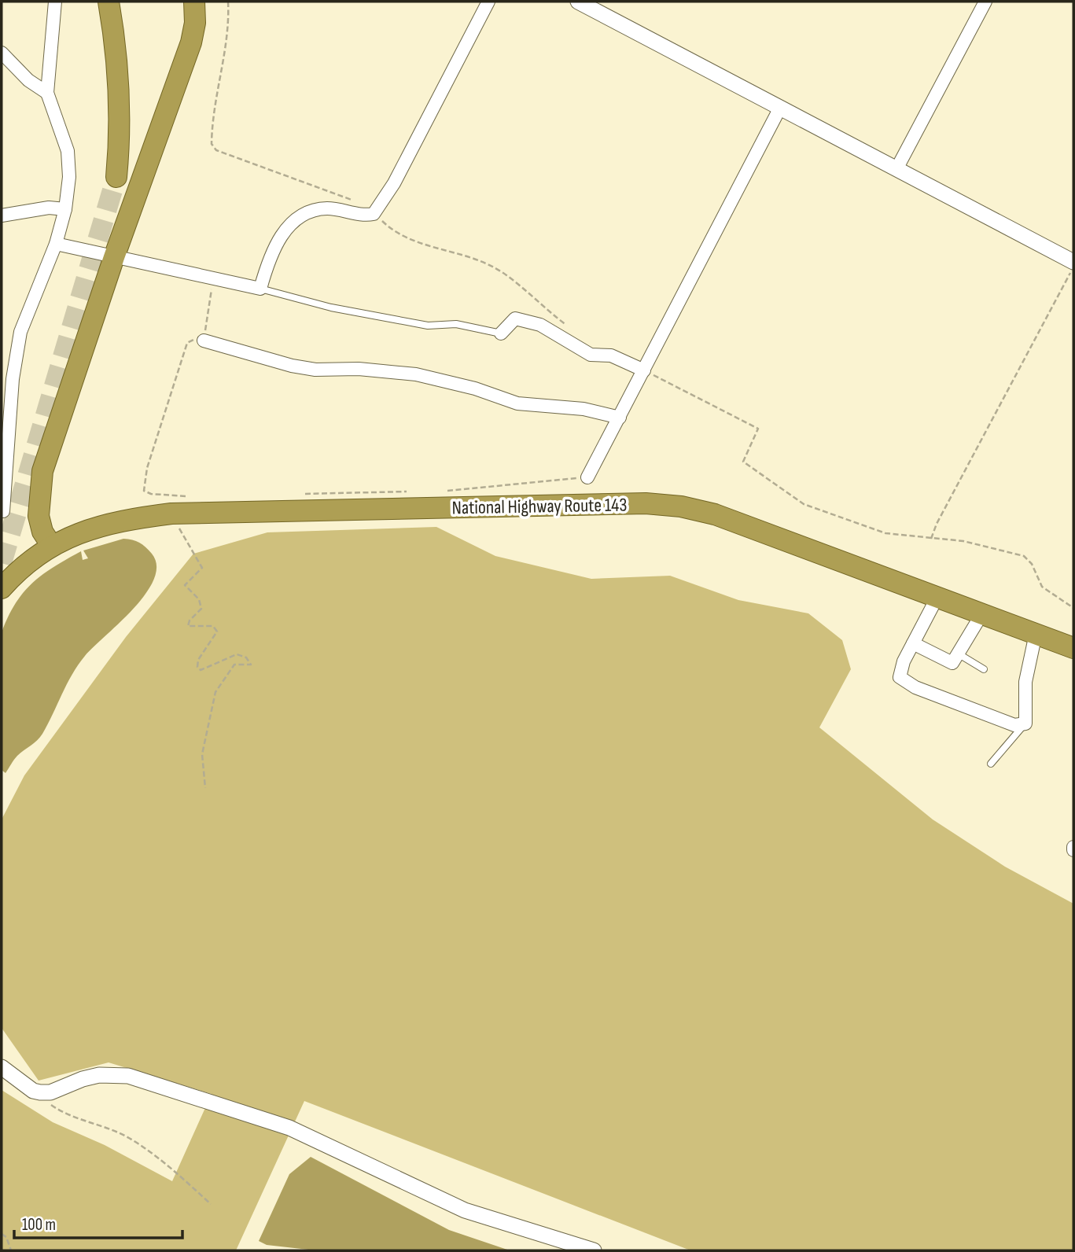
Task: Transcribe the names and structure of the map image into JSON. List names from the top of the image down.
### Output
{
  "streets": {
    "highway": ["National Highway Route 143"]
  },
  "scale_bar": "100 m"
}
